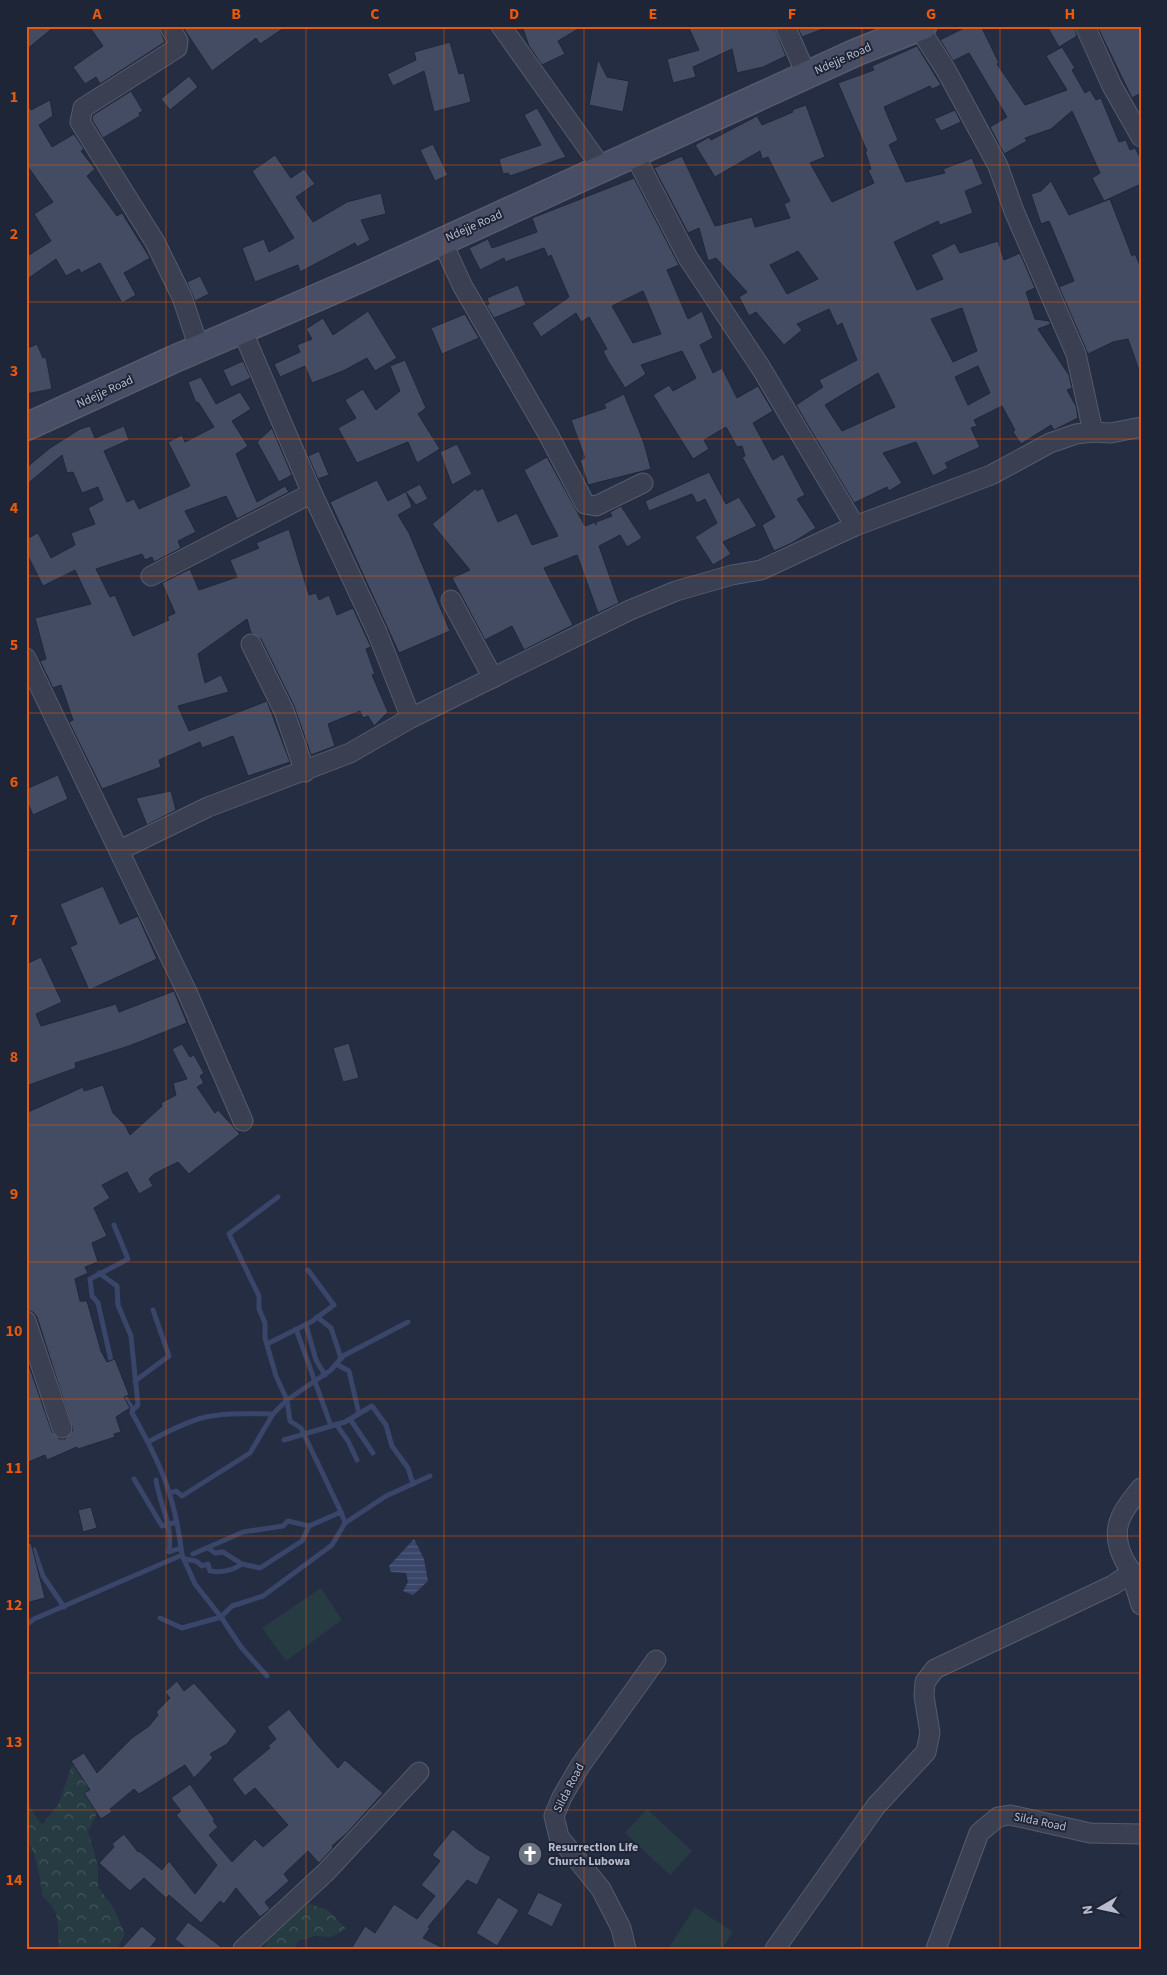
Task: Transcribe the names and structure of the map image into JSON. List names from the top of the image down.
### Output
{
  "streets": {
    "street": ["Ndejje Road", "Silda Road"]
  },
  "places": {
    "church": ["Resurrection Life Church Lubowa"]
  },
  "north": "left",
  "grid": {
    "columns": [
      "A",
      "B",
      "C",
      "D",
      "E",
      "F",
      "G",
      "H"
    ],
    "rows": [
      "1",
      "2",
      "3",
      "4",
      "5",
      "6",
      "7",
      "8",
      "9",
      "10",
      "11",
      "12",
      "13",
      "14"
    ]
  }
}
